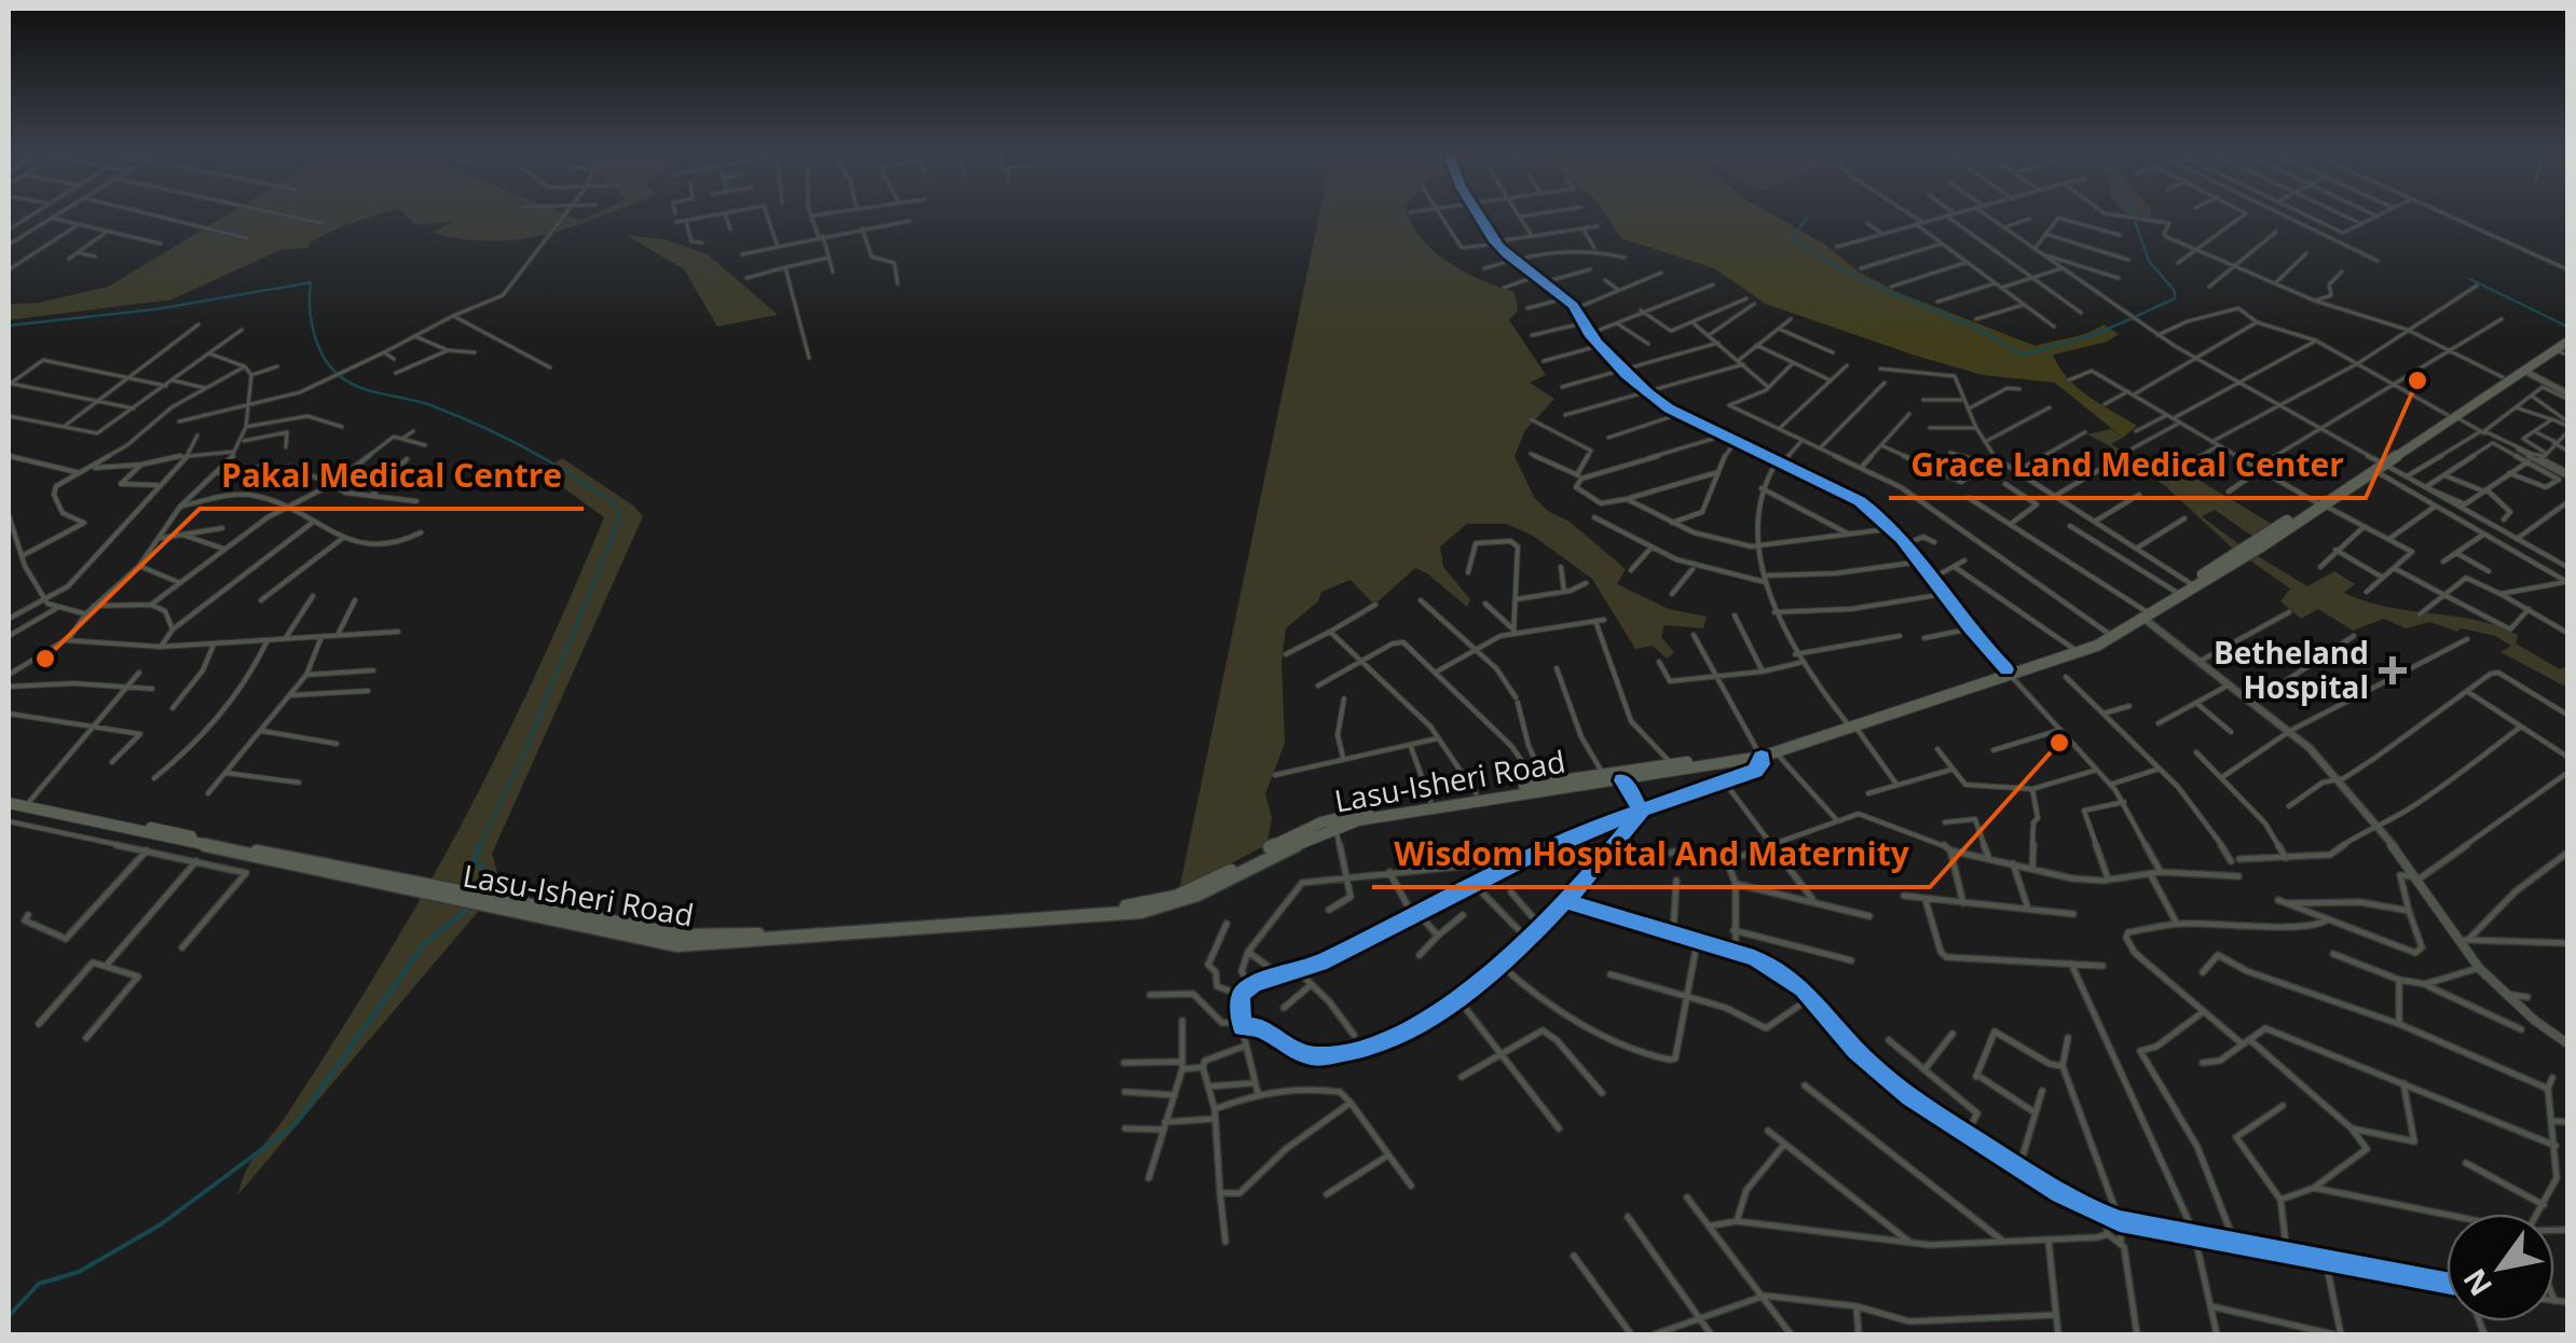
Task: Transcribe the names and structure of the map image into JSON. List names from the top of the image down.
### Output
{
  "streets": {
    "main road": ["Lasu-Isheri Road"]
  },
  "places": {
    "other": ["Grace Land Medical Center", "Pakal Medical Centre", "Wisdom Hospital And Maternity"],
    "health": ["Betheland Hospital"]
  },
  "north": "bottom left"
}
